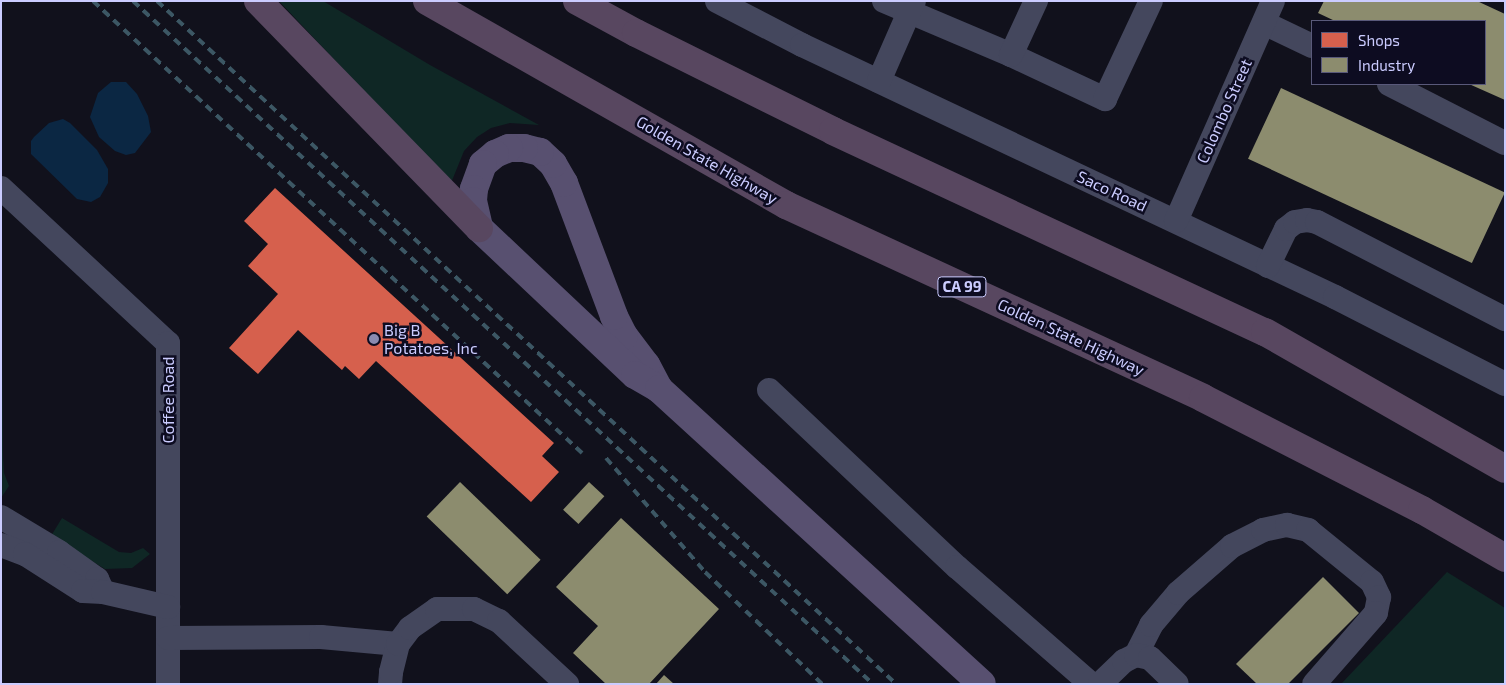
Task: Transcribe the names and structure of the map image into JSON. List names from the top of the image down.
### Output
{
  "streets": {
    "highway": ["Golden State Highway", "CA 99"],
    "street": ["Colombo Street", "Saco Road", "Coffee Road"]
  },
  "crossings": [
    ["Colombo Street", "Saco Road"]
  ],
  "places": ["Big B Potatoes, Inc"],
  "legend": ["Shops", "Industry"]
}
